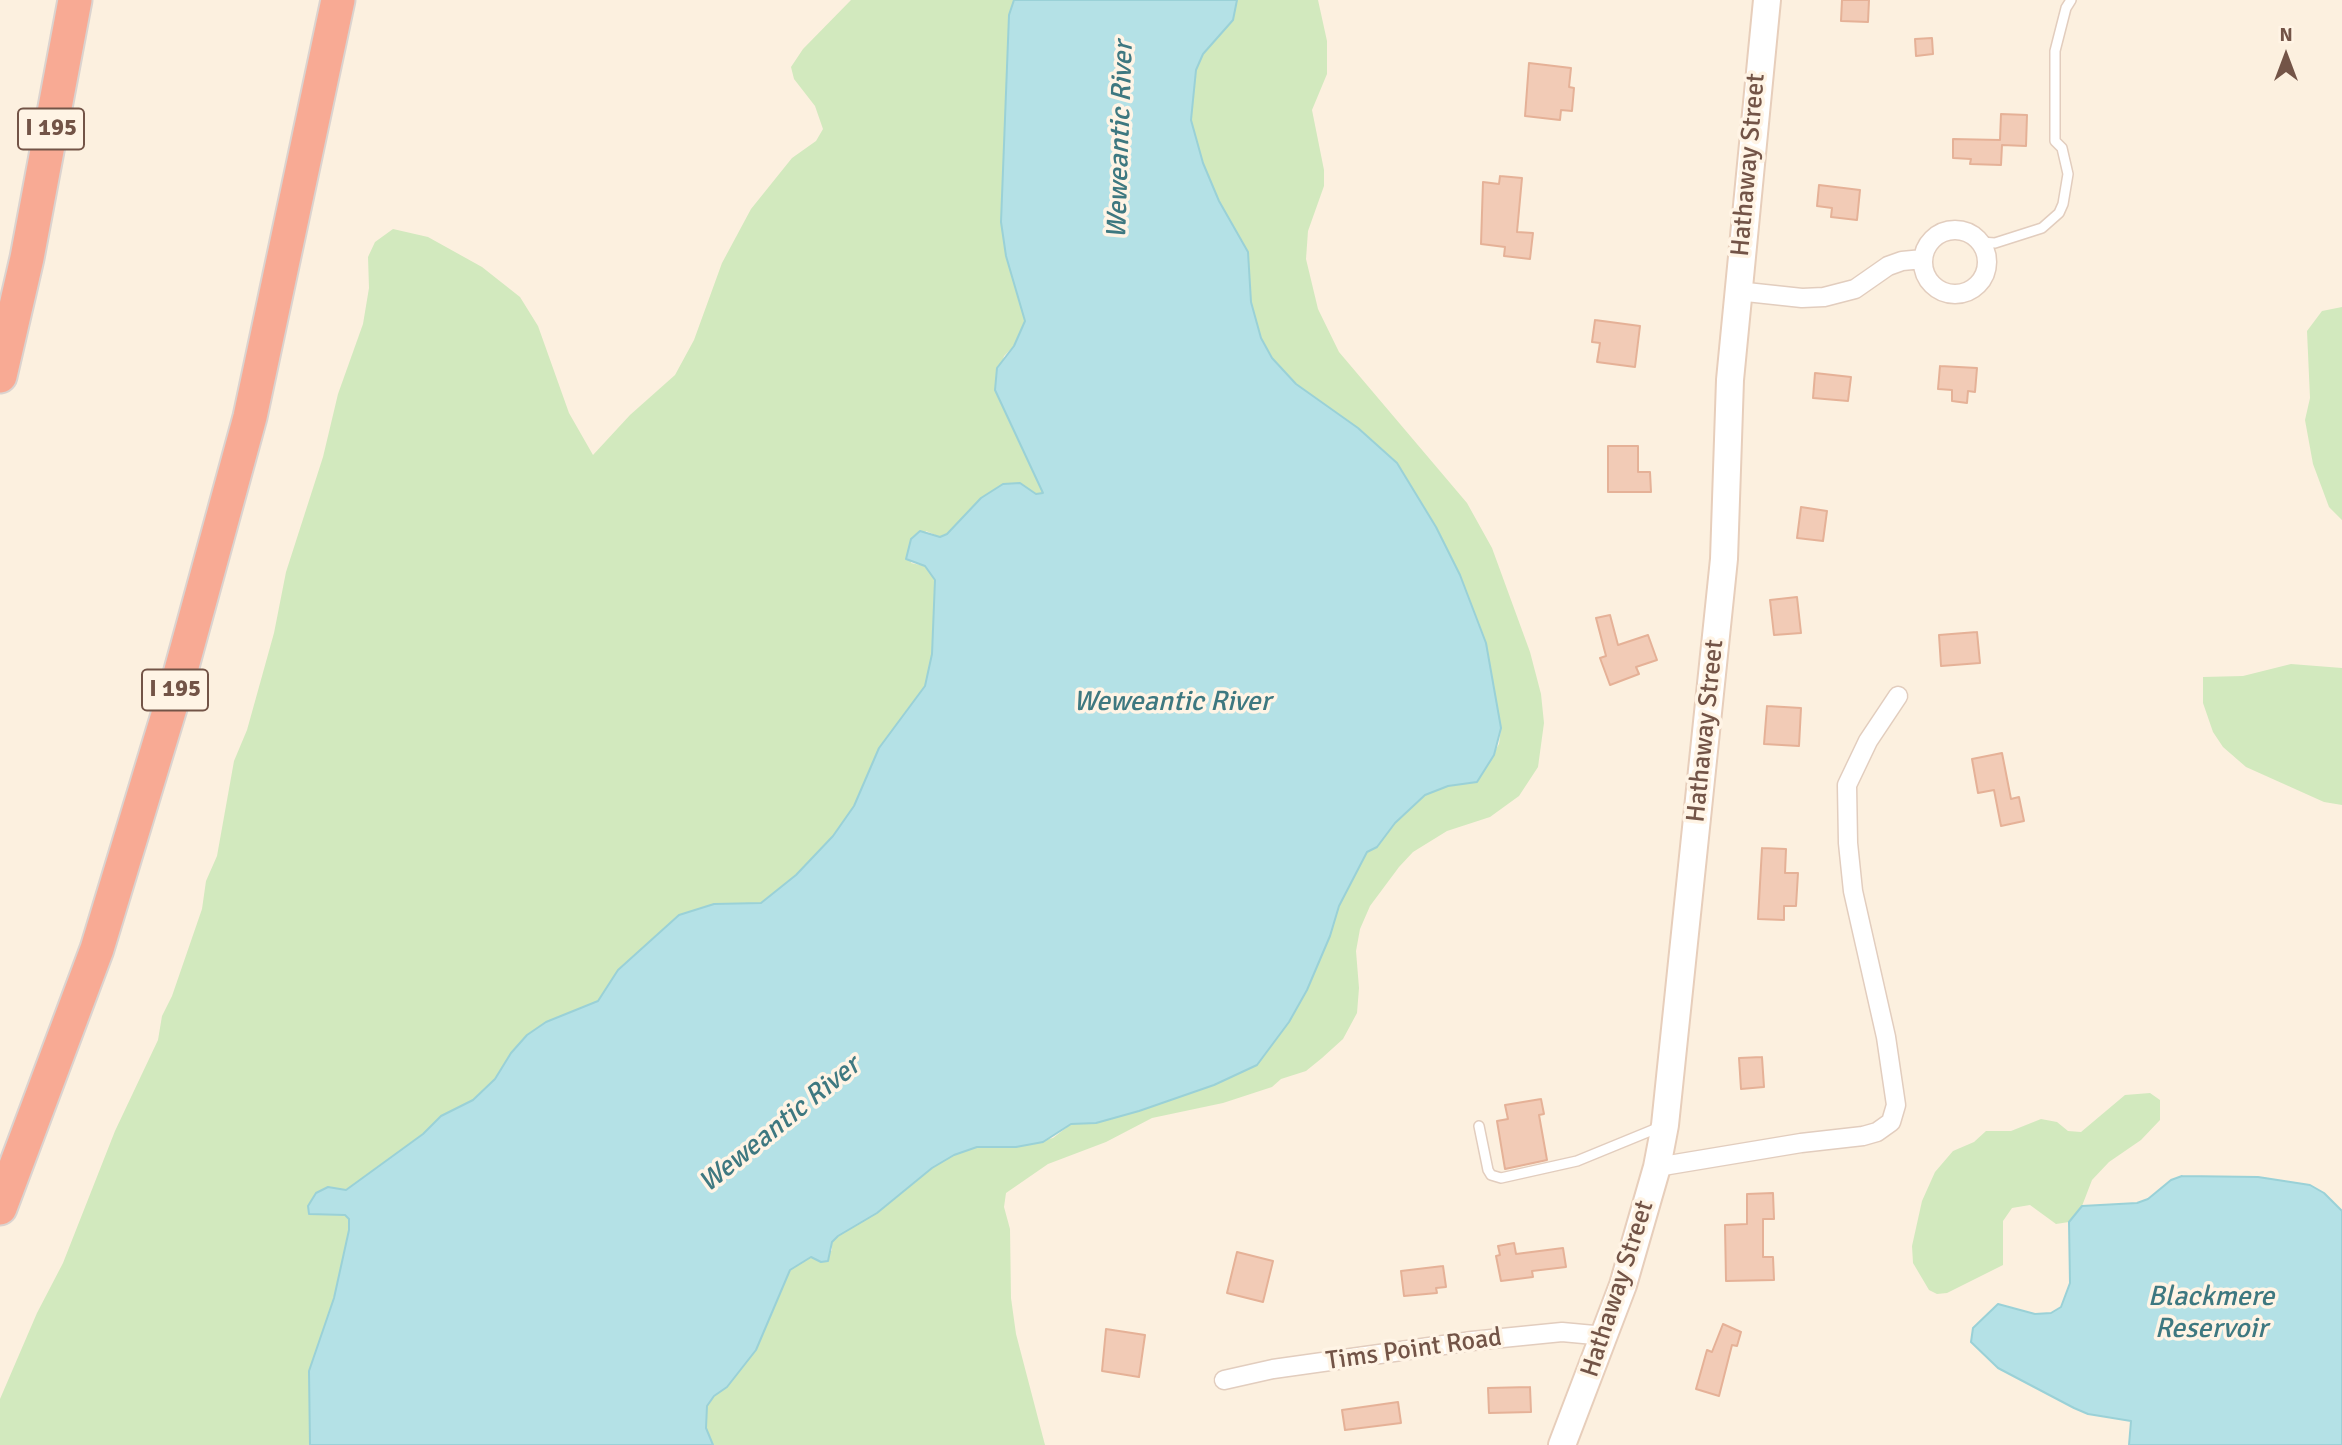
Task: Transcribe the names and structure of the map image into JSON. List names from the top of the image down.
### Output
{
  "streets": {
    "highway": ["I 195"],
    "street": ["Hathaway Street", "Tims Point Road"]
  },
  "crossings": [
    ["Hathaway Street", "Tims Point Road"]
  ],
  "water": ["Weweantic River", "Blackmere Reservoir"],
  "north": "top"
}
